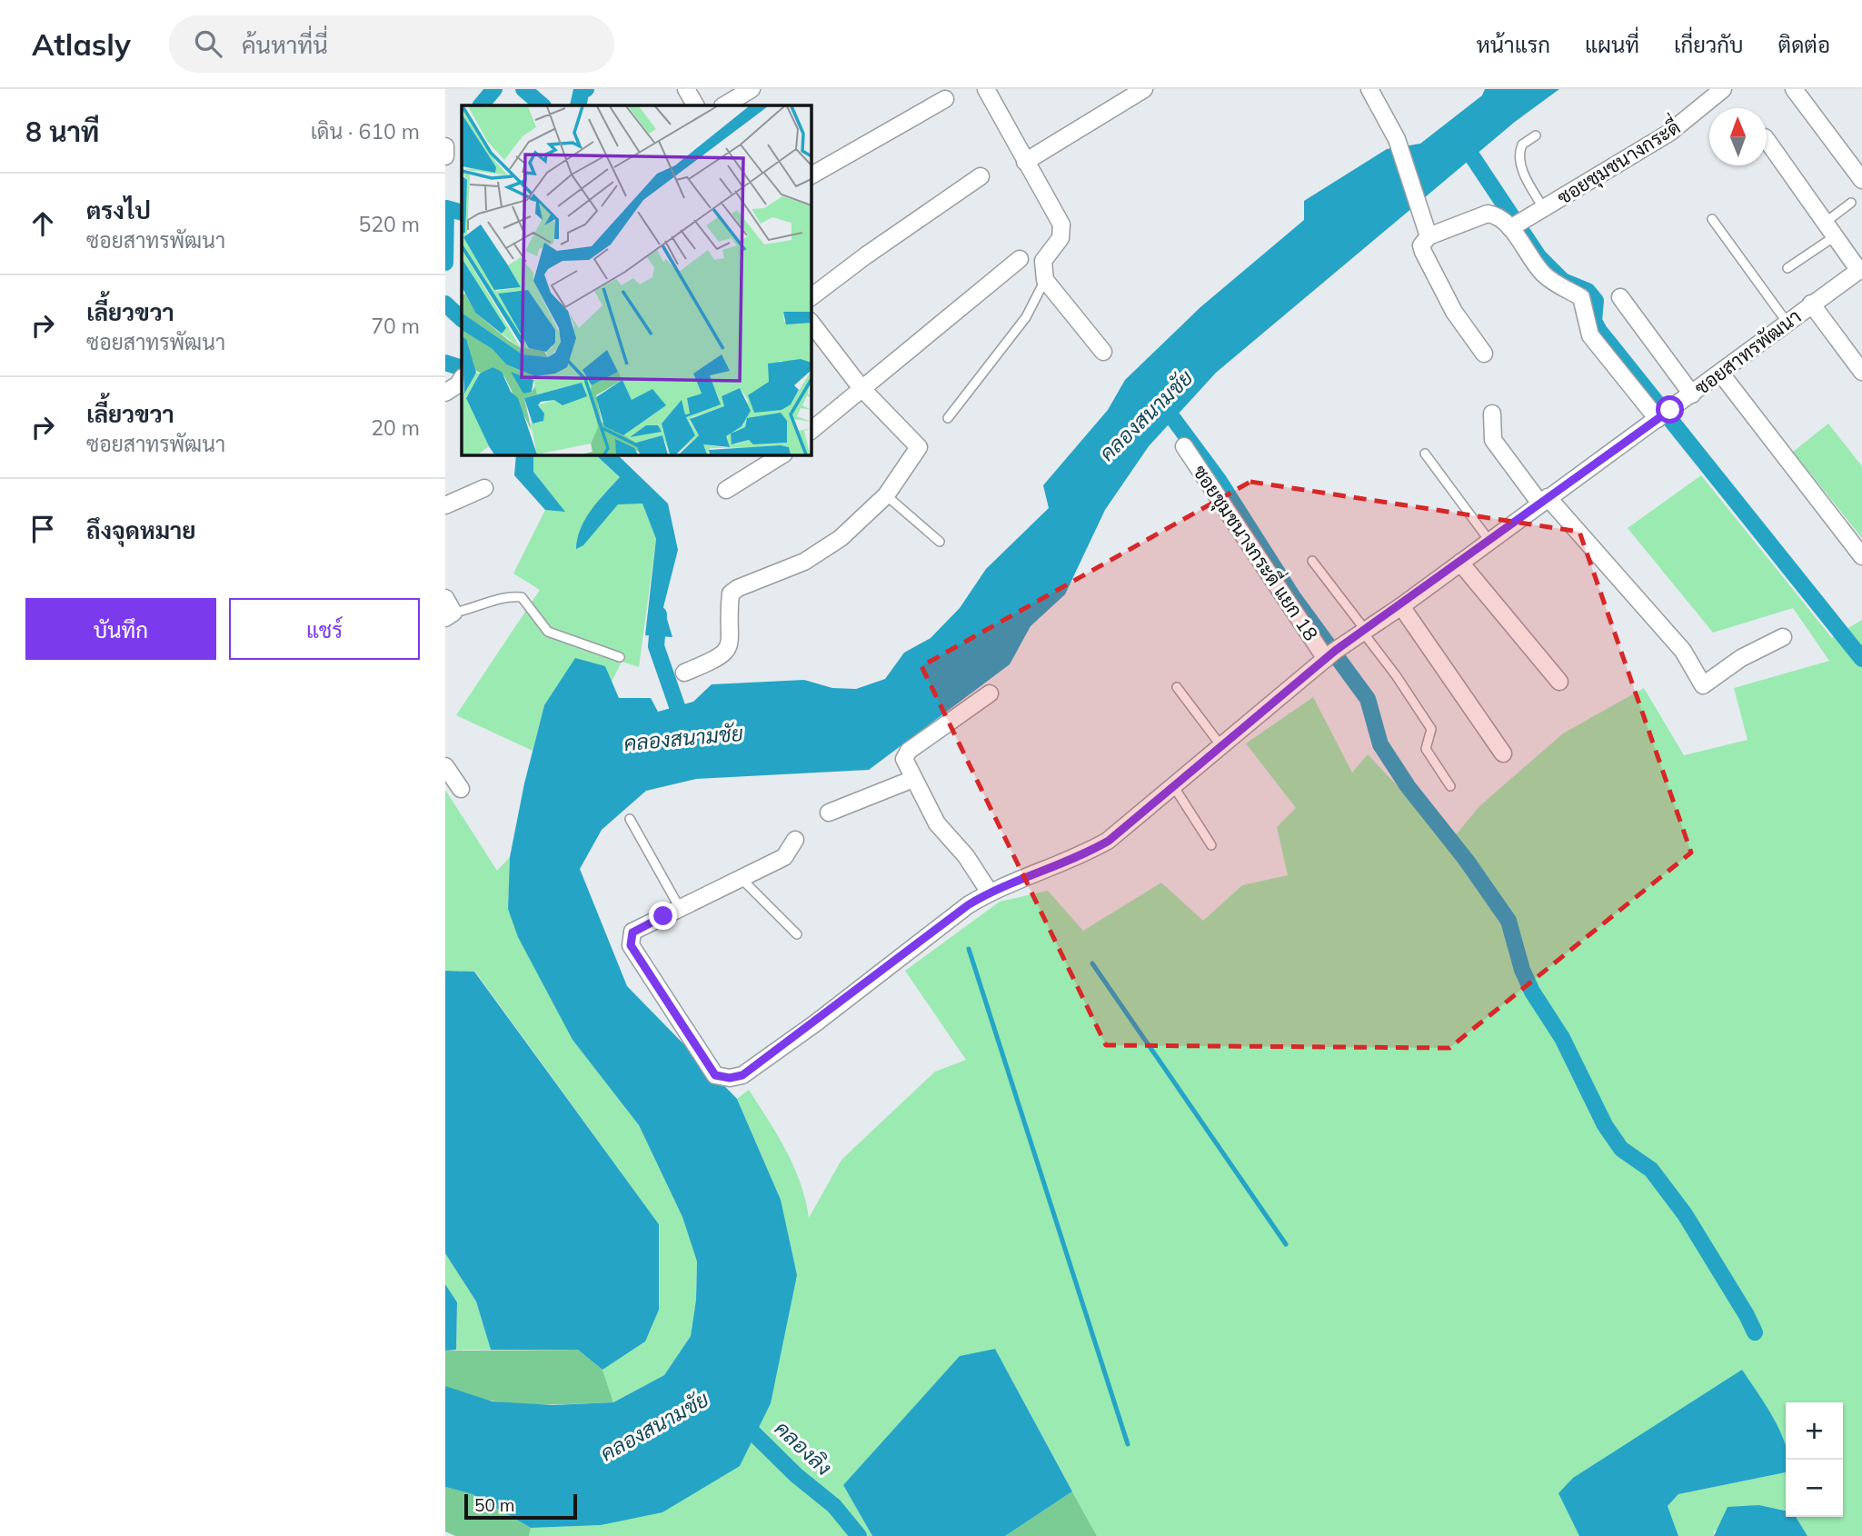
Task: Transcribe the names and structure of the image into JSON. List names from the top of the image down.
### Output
{
  "streets": {
    "street": ["ซอยชุมชนางกระดี่", "ซอยสาทรพัฒนา", "ซอยชุมชนางกระดี่ แยก 18"]
  },
  "crossings": [
    ["ซอยสาทรพัฒนา", "ซอยชุมชนางกระดี่ แยก 18"]
  ],
  "water": ["คลองสนามชัย", "คลองลิง"],
  "scale_bar": "50 m",
  "north": "top",
  "page": {
    "header": "Atlasly",
    "search": "ค้นหาที่นี่",
    "nav": [
      "หน้าแรก",
      "แผนที่",
      "เกี่ยวกับ",
      "ติดต่อ"
    ],
    "heading": ["8 นาที", "เดิน · 610 m"],
    "list": [
      ["ตรงไป", "ซอยสาทรพัฒนา", "520 m"],
      ["เลี้ยวขวา", "ซอยสาทรพัฒนา", "70 m"],
      ["เลี้ยวขวา", "ซอยสาทรพัฒนา", "20 m"],
      "ถึงจุดหมาย"
    ],
    "buttons": ["บันทึก", "แชร์"],
    "map_buttons": ["+", "−"],
    "scale": "50 m"
  }
}
